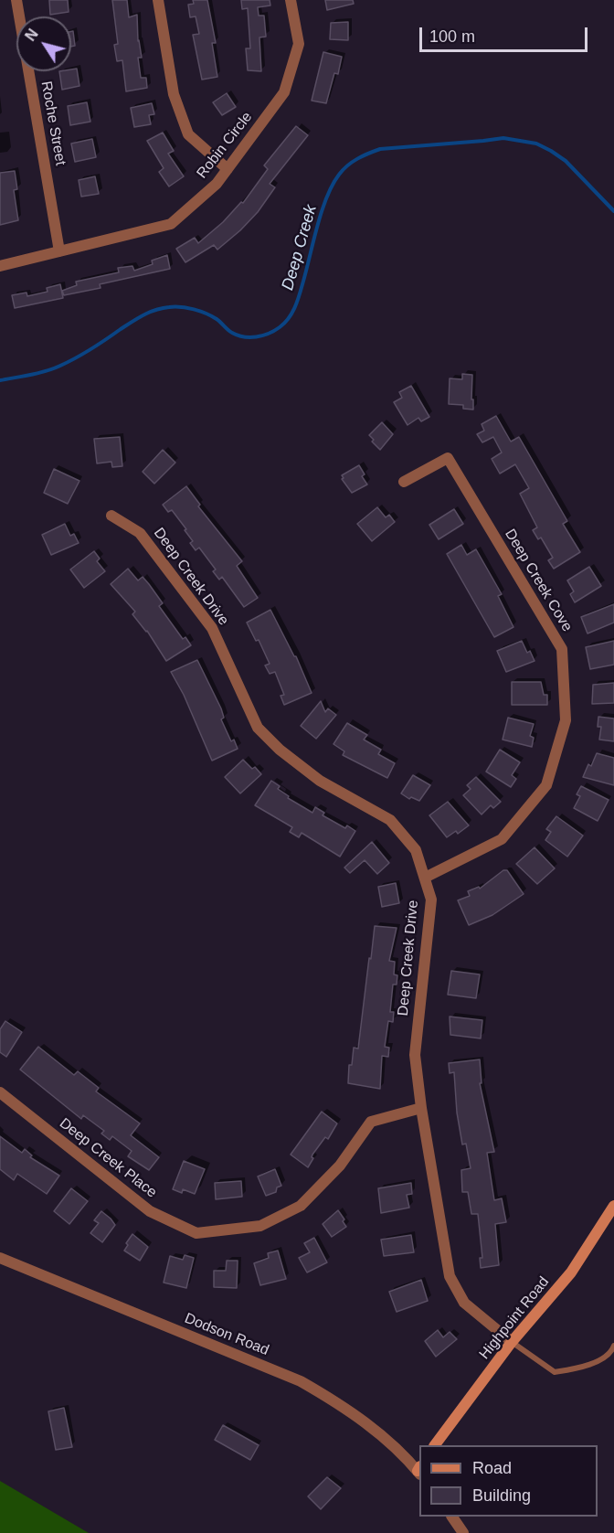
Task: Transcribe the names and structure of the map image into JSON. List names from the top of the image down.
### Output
{
  "streets": {
    "street": [
      "Roche Street",
      "Robin Circle",
      "Deep Creek Drive",
      "Deep Creek Cove",
      "Deep Creek Place",
      "Highpoint Road",
      "Dodson Road"
    ]
  },
  "crossings": [
    ["Roche Street", "Robin Circle"],
    ["Deep Creek Drive", "Deep Creek Cove"],
    ["Deep Creek Drive", "Deep Creek Place"],
    ["Deep Creek Drive", "Highpoint Road"]
  ],
  "water": ["Deep Creek"],
  "legend": ["Road", "Building"],
  "scale_bar": "100 m",
  "north": "top left"
}
